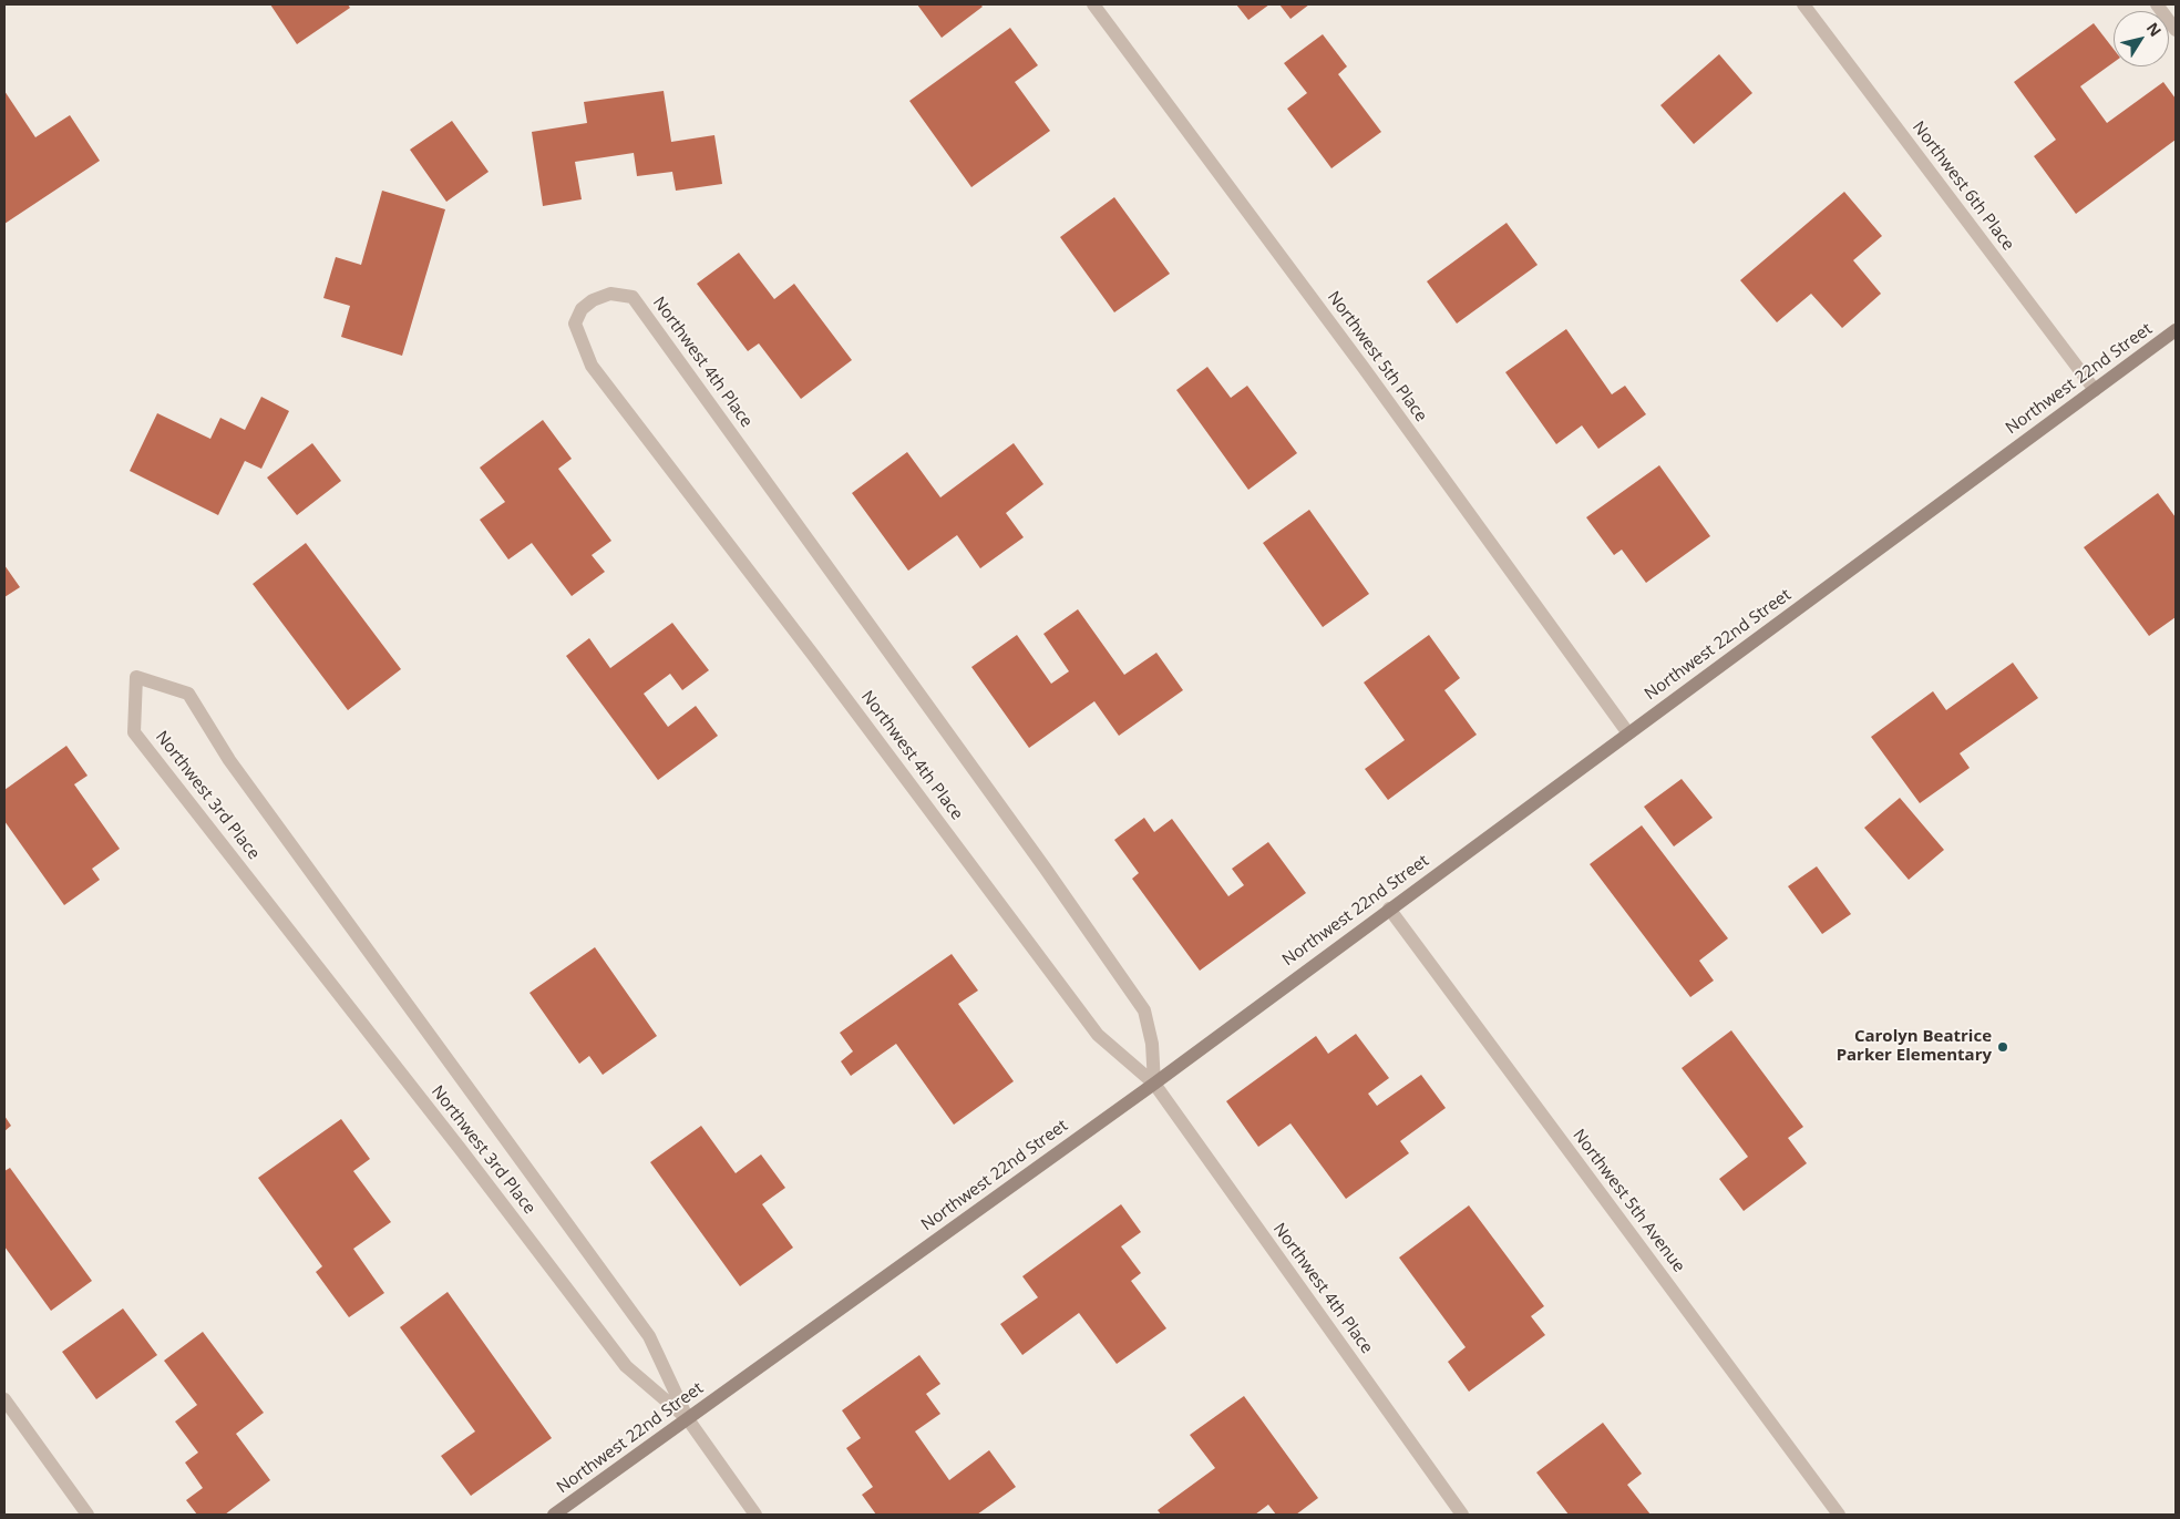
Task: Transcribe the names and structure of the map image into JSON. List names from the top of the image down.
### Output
{
  "streets": {
    "street": [
      "Northwest 6th Place",
      "Northwest 5th Place",
      "Northwest 4th Place",
      "Northwest 22nd Street",
      "Northwest 3rd Place",
      "Northwest 5th Avenue"
    ]
  },
  "crossings": [
    ["Northwest 6th Place", "Northwest 22nd Street"],
    ["Northwest 5th Place", "Northwest 22nd Street"],
    ["Northwest 4th Place", "Northwest 22nd Street"],
    ["Northwest 22nd Street", "Northwest 3rd Place"],
    ["Northwest 22nd Street", "Northwest 5th Avenue"]
  ],
  "places": ["Carolyn Beatrice Parker Elementary"],
  "north": "top right"
}
